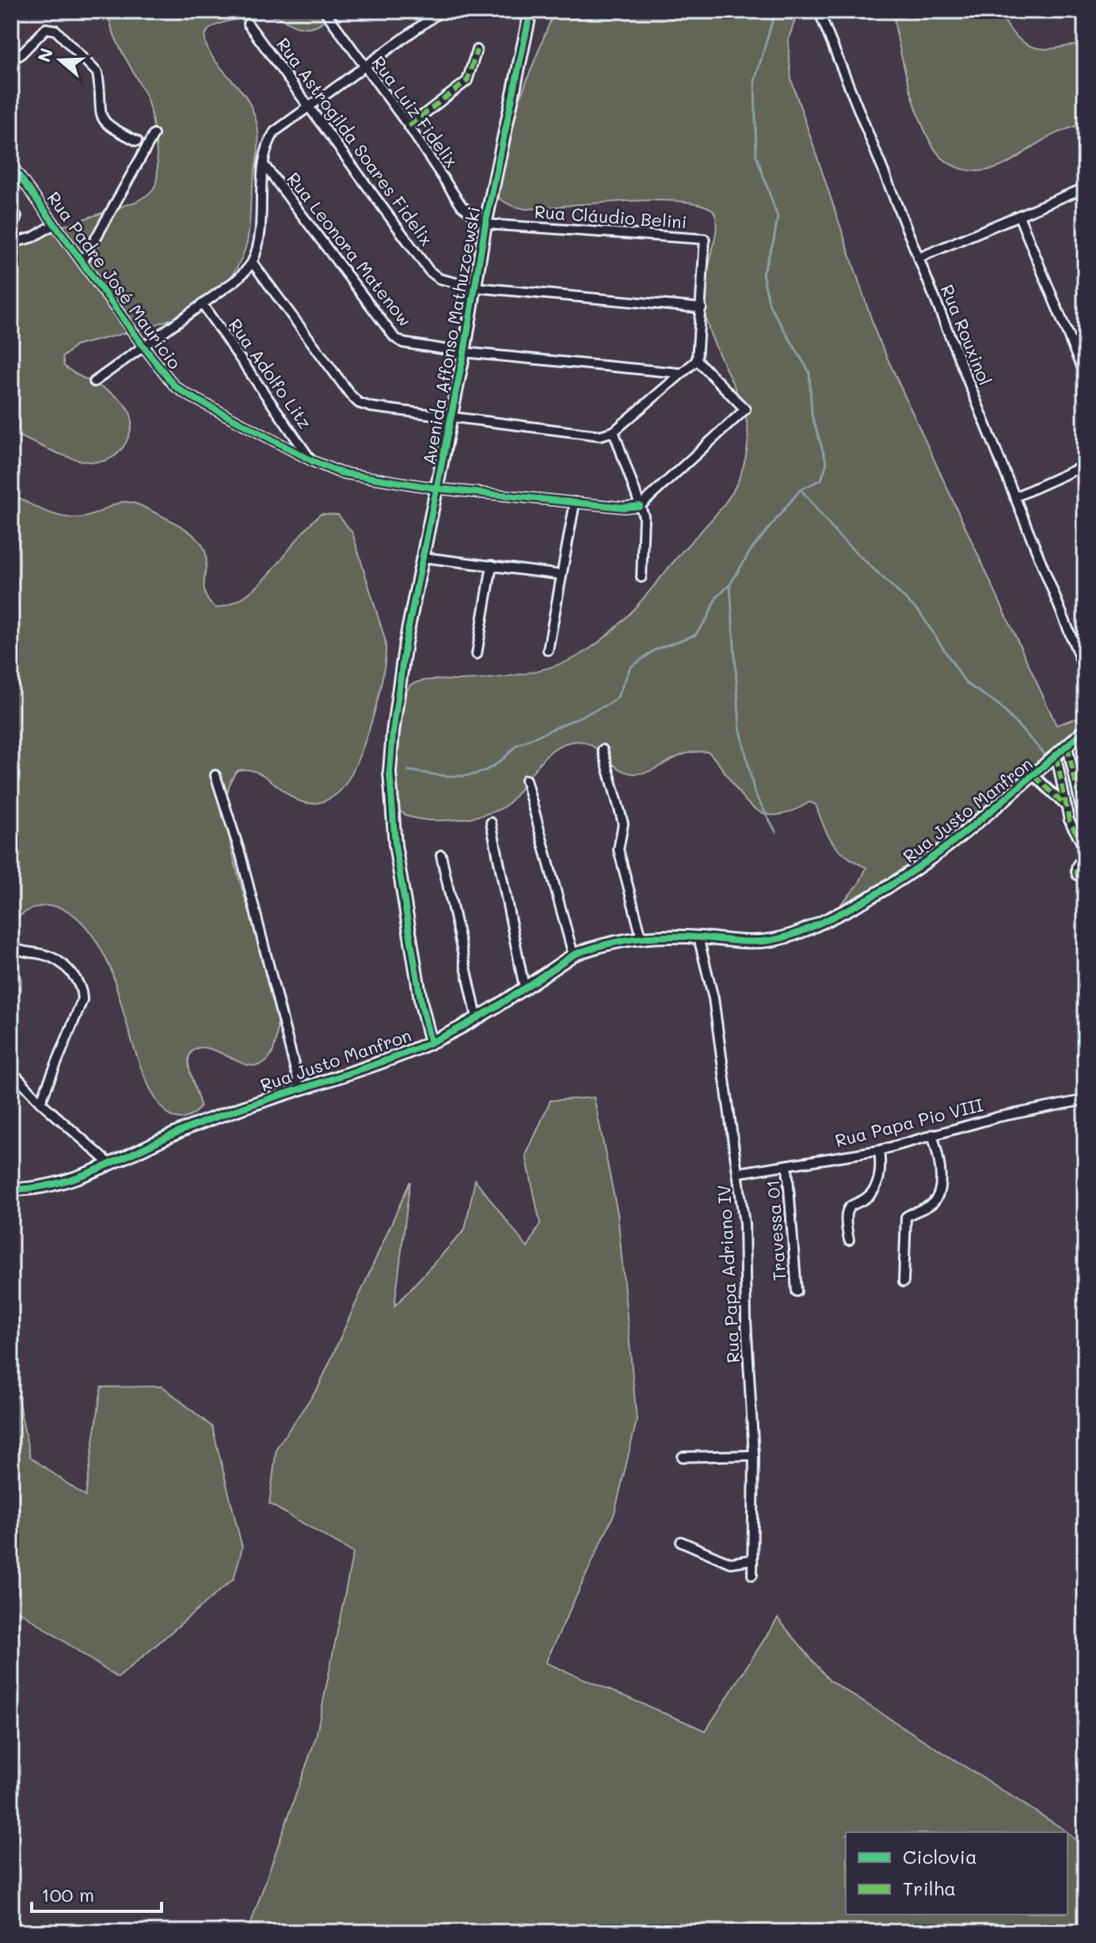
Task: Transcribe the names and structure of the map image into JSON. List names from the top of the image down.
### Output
{
  "streets": {
    "main road": ["Avenida Affonso Mathuzcewski", "Rua Justo Manfron"],
    "street": [
      "Rua Luiz Fidelix",
      "Rua Astrogilda Soares Fidelix",
      "Rua Cláudio Belini",
      "Rua Leonora Matenow",
      "Rua Padre José Maurício",
      "Rua Rouxinol",
      "Rua Adolfo Litz",
      "Rua Papa Pio VIII",
      "Travessa 01",
      "Rua Papa Adriano IV"
    ]
  },
  "crossings": [
    ["Rua Luiz Fidelix", "Rua Cláudio Belini"],
    ["Rua Luiz Fidelix", "Avenida Affonso Mathuzcewski"],
    ["Rua Astrogilda Soares Fidelix", "Rua Cláudio Belini"],
    ["Rua Astrogilda Soares Fidelix", "Avenida Affonso Mathuzcewski"],
    ["Rua Cláudio Belini", "Avenida Affonso Mathuzcewski"],
    ["Rua Leonora Matenow", "Avenida Affonso Mathuzcewski"],
    ["Rua Padre José Maurício", "Avenida Affonso Mathuzcewski"],
    ["Rua Padre José Maurício", "Rua Adolfo Litz"],
    ["Avenida Affonso Mathuzcewski", "Rua Justo Manfron"],
    ["Rua Justo Manfron", "Rua Papa Adriano IV"],
    ["Rua Papa Pio VIII", "Travessa 01"],
    ["Rua Papa Pio VIII", "Rua Papa Adriano IV"]
  ],
  "legend": ["Ciclovia", "Trilha"],
  "scale_bar": "100 m",
  "north": "left"
}
